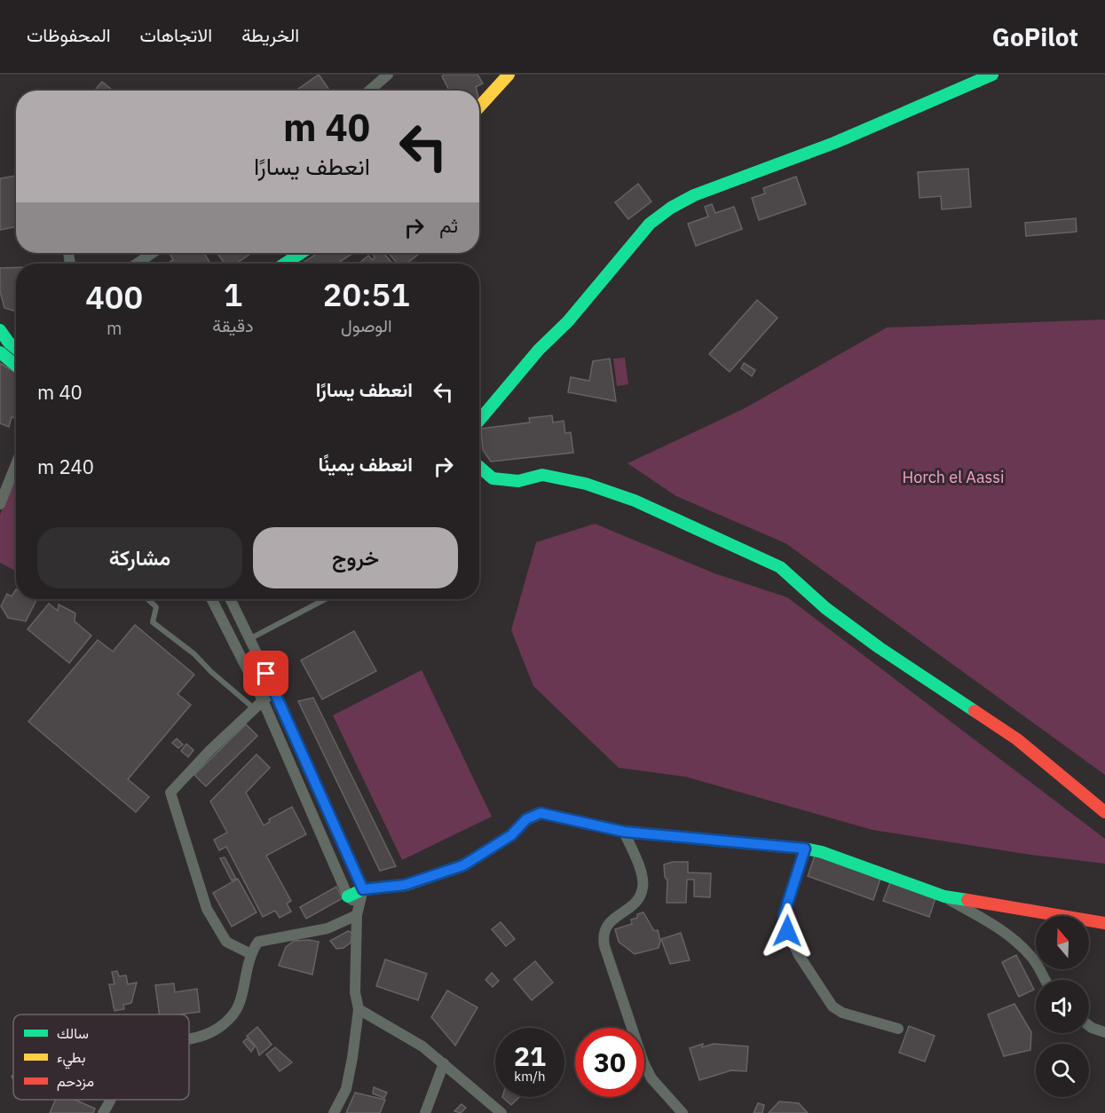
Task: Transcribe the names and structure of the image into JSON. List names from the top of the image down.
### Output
{
  "parks": ["Horch el Aassi"],
  "legend": ["سالك", "بطيء", "مزدحم"],
  "north": "top",
  "page": {
    "header": "GoPilot",
    "nav": ["الخريطة", "الاتجاهات", "المحفوظات"],
    "turn": ["40 m", "انعطف يسارًا"],
    "then": "ثم",
    "eta": [
      "20:51",
      "الوصول",
      "1",
      "دقيقة",
      "400",
      "m"
    ],
    "list": [
      {
        "name": "انعطف يسارًا",
        "value": "40 m"
      },
      {
        "name": "انعطف يمينًا",
        "value": "240 m"
      }
    ],
    "buttons": ["خروج", "مشاركة"],
    "speed": "21 km/h",
    "limit": "30"
  }
}
